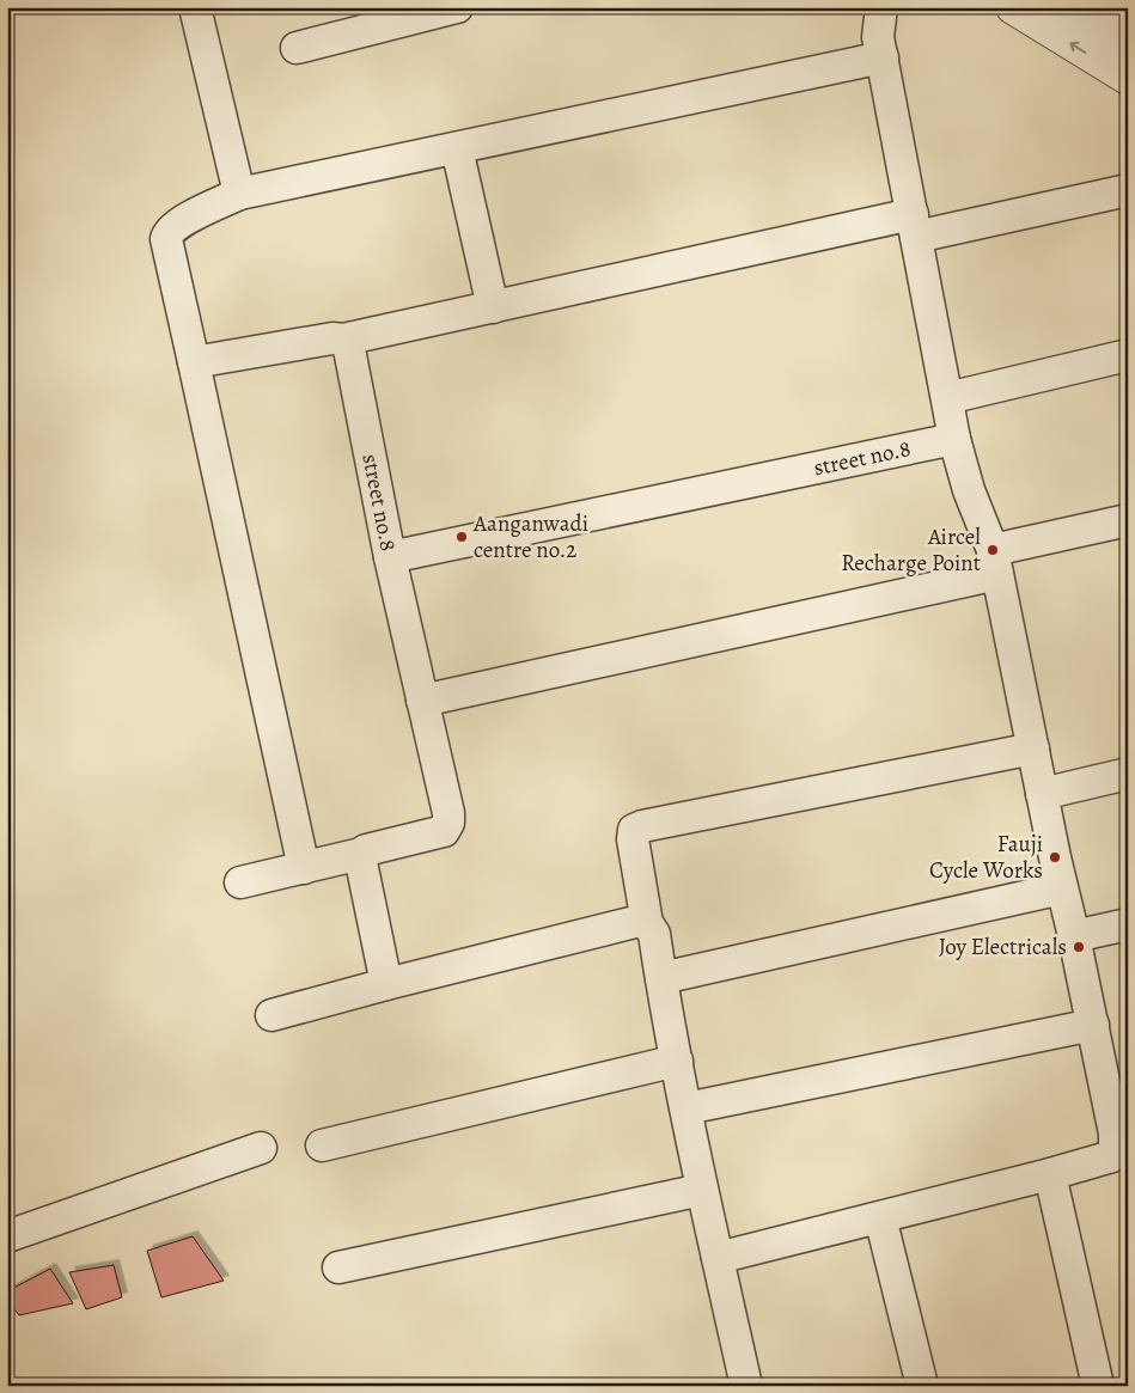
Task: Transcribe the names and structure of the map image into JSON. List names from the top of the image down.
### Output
{
  "streets": {
    "street": ["street no.8"]
  },
  "places": [
    "Aanganwadi centre no.2",
    "Aircel Recharge Point",
    "Fauji Cycle Works",
    "Joy Electricals"
  ]
}
